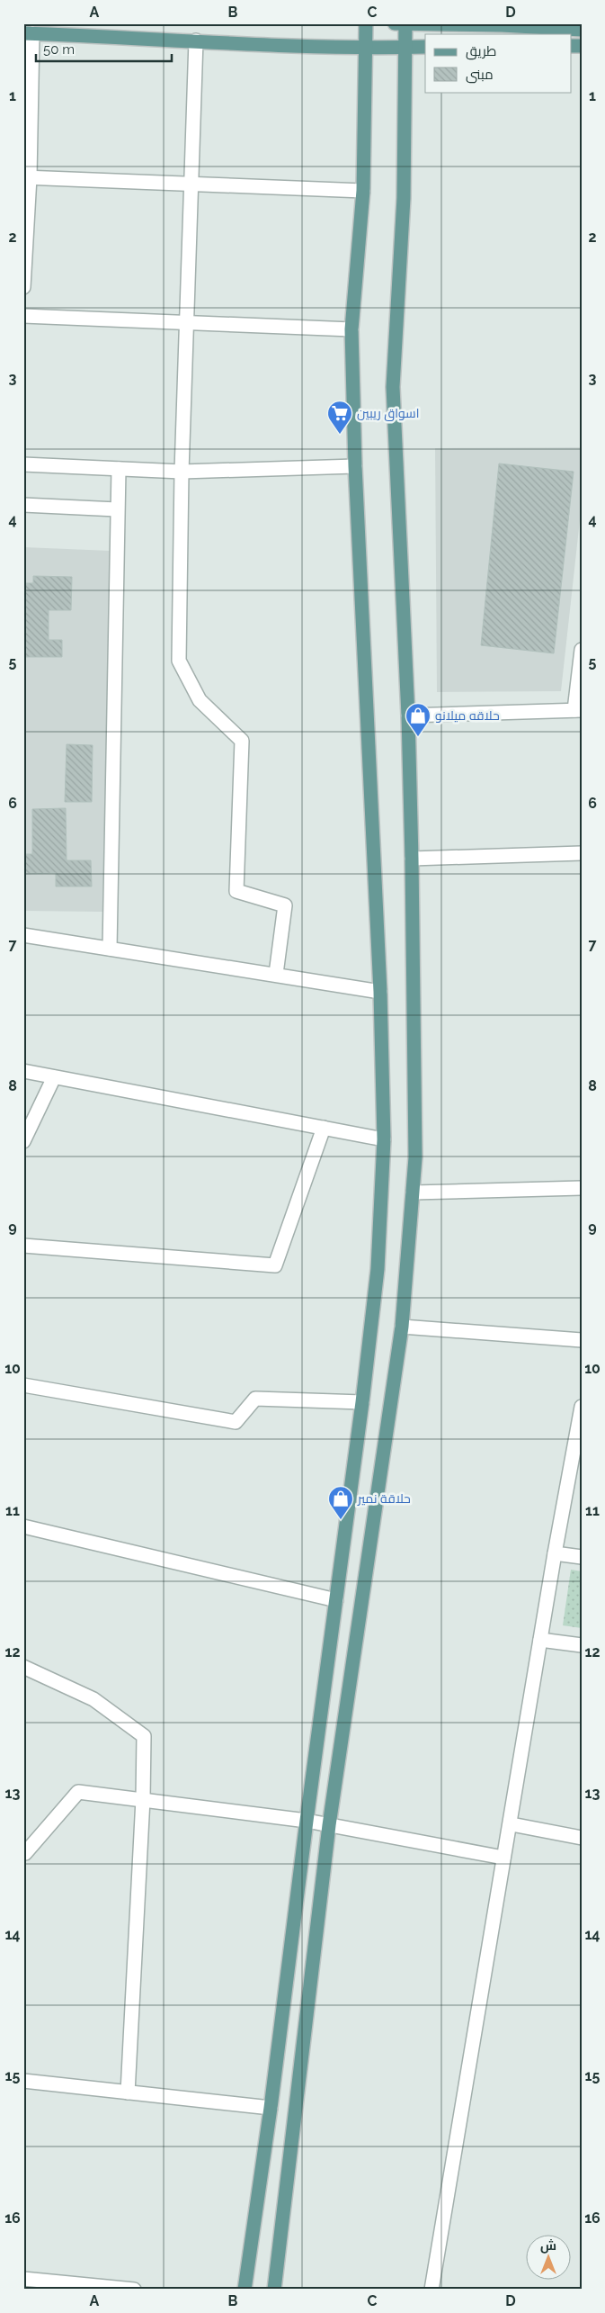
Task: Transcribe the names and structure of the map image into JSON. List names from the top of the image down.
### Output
{
  "places": {
    "supermarket": ["اسواق ريبين"],
    "shop": ["حلاقه ميلانو", "حلاقة نمير"]
  },
  "legend": ["طريق", "مبنى"],
  "scale_bar": "50 m",
  "north": "top",
  "grid": {
    "columns": [
      "A",
      "B",
      "C",
      "D"
    ],
    "rows": [
      "1",
      "2",
      "3",
      "4",
      "5",
      "6",
      "7",
      "8",
      "9",
      "10",
      "11",
      "12",
      "13",
      "14",
      "15",
      "16"
    ]
  }
}
